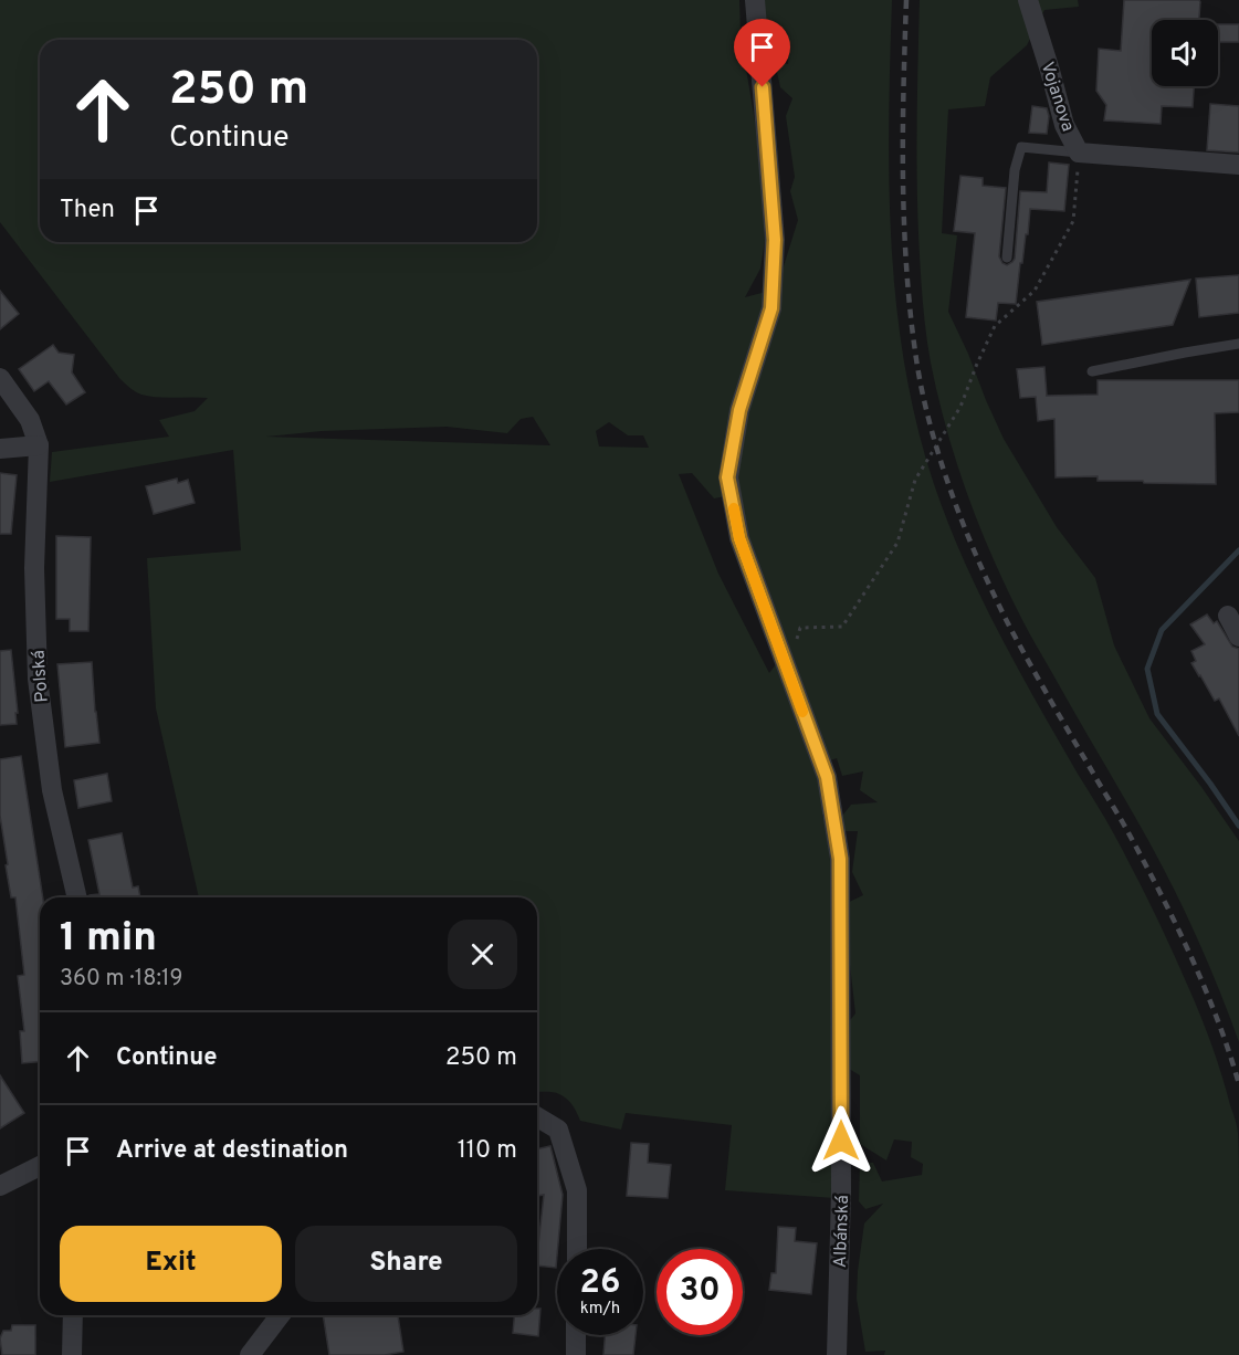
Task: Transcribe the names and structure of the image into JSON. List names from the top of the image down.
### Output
{
  "streets": {
    "street": ["Vojanova", "Polská", "Albánská"]
  },
  "page": {
    "turn": ["250 m", "Continue"],
    "then": "Then",
    "heading": ["1 min", "360 m · 18:19"],
    "list": [
      {
        "name": "Continue",
        "value": "250 m"
      },
      {
        "name": "Arrive at destination",
        "value": "110 m"
      }
    ],
    "buttons": ["Exit", "Share"],
    "speed": "26 km/h",
    "limit": "30"
  }
}
